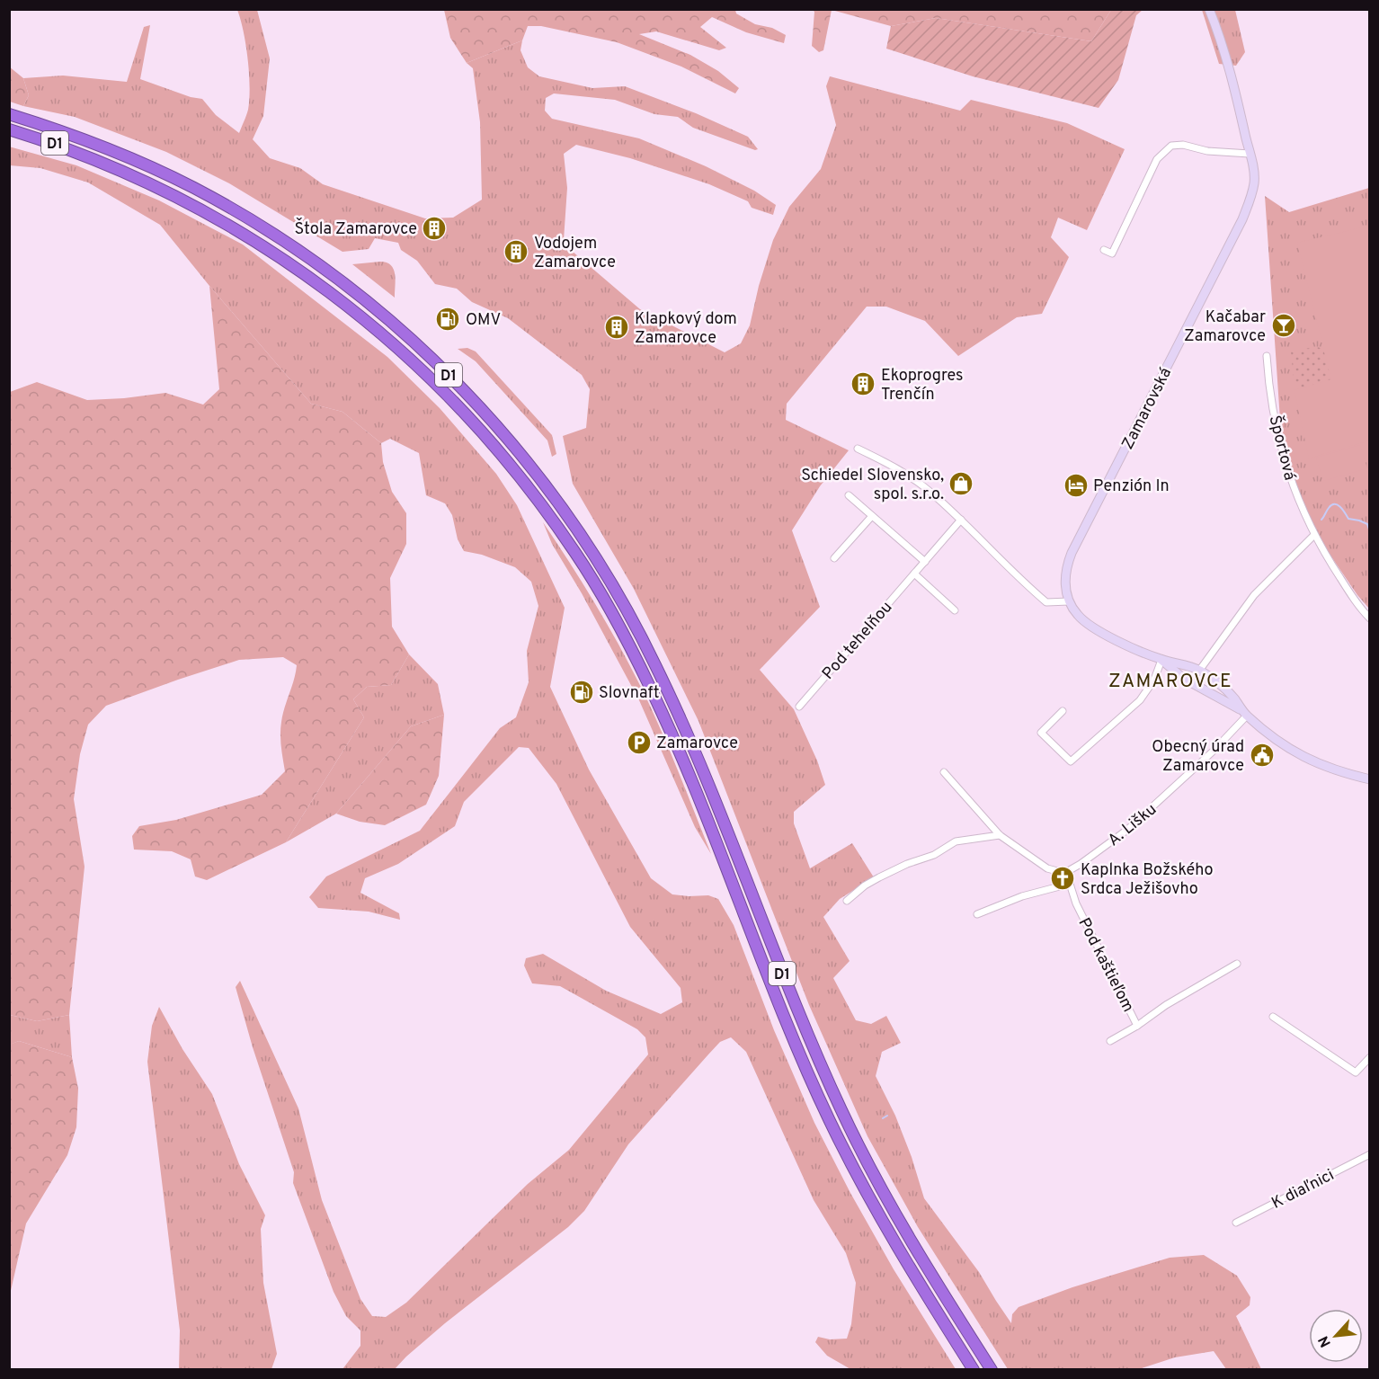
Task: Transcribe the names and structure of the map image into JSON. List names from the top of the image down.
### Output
{
  "streets": {
    "highway": ["D1"],
    "main road": ["Zamarovská"],
    "street": [
      "Športová",
      "Pod tehelňou",
      "A. Lišku",
      "Pod kaštieľom",
      "K diaľnici"
    ]
  },
  "crossings": [
    ["A. Lišku", "Pod kaštieľom"]
  ],
  "districts": ["ZAMAROVCE"],
  "places": {
    "building": [
      "Štola Zamarovce",
      "Vodojem Zamarovce",
      "Klapkový dom Zamarovce",
      "Ekoprogres Trenčín"
    ],
    "fuel station": ["OMV", "Slovnaft"],
    "bar": ["Kačabar Zamarovce"],
    "shop": ["Schiedel Slovensko, spol. s.r.o."],
    "hotel": ["Penzión In"],
    "parking": ["Zamarovce"],
    "public building": ["Obecný úrad Zamarovce"],
    "church": ["Kaplnka Božského Srdca Ježišovho"]
  },
  "north": "bottom left"
}
